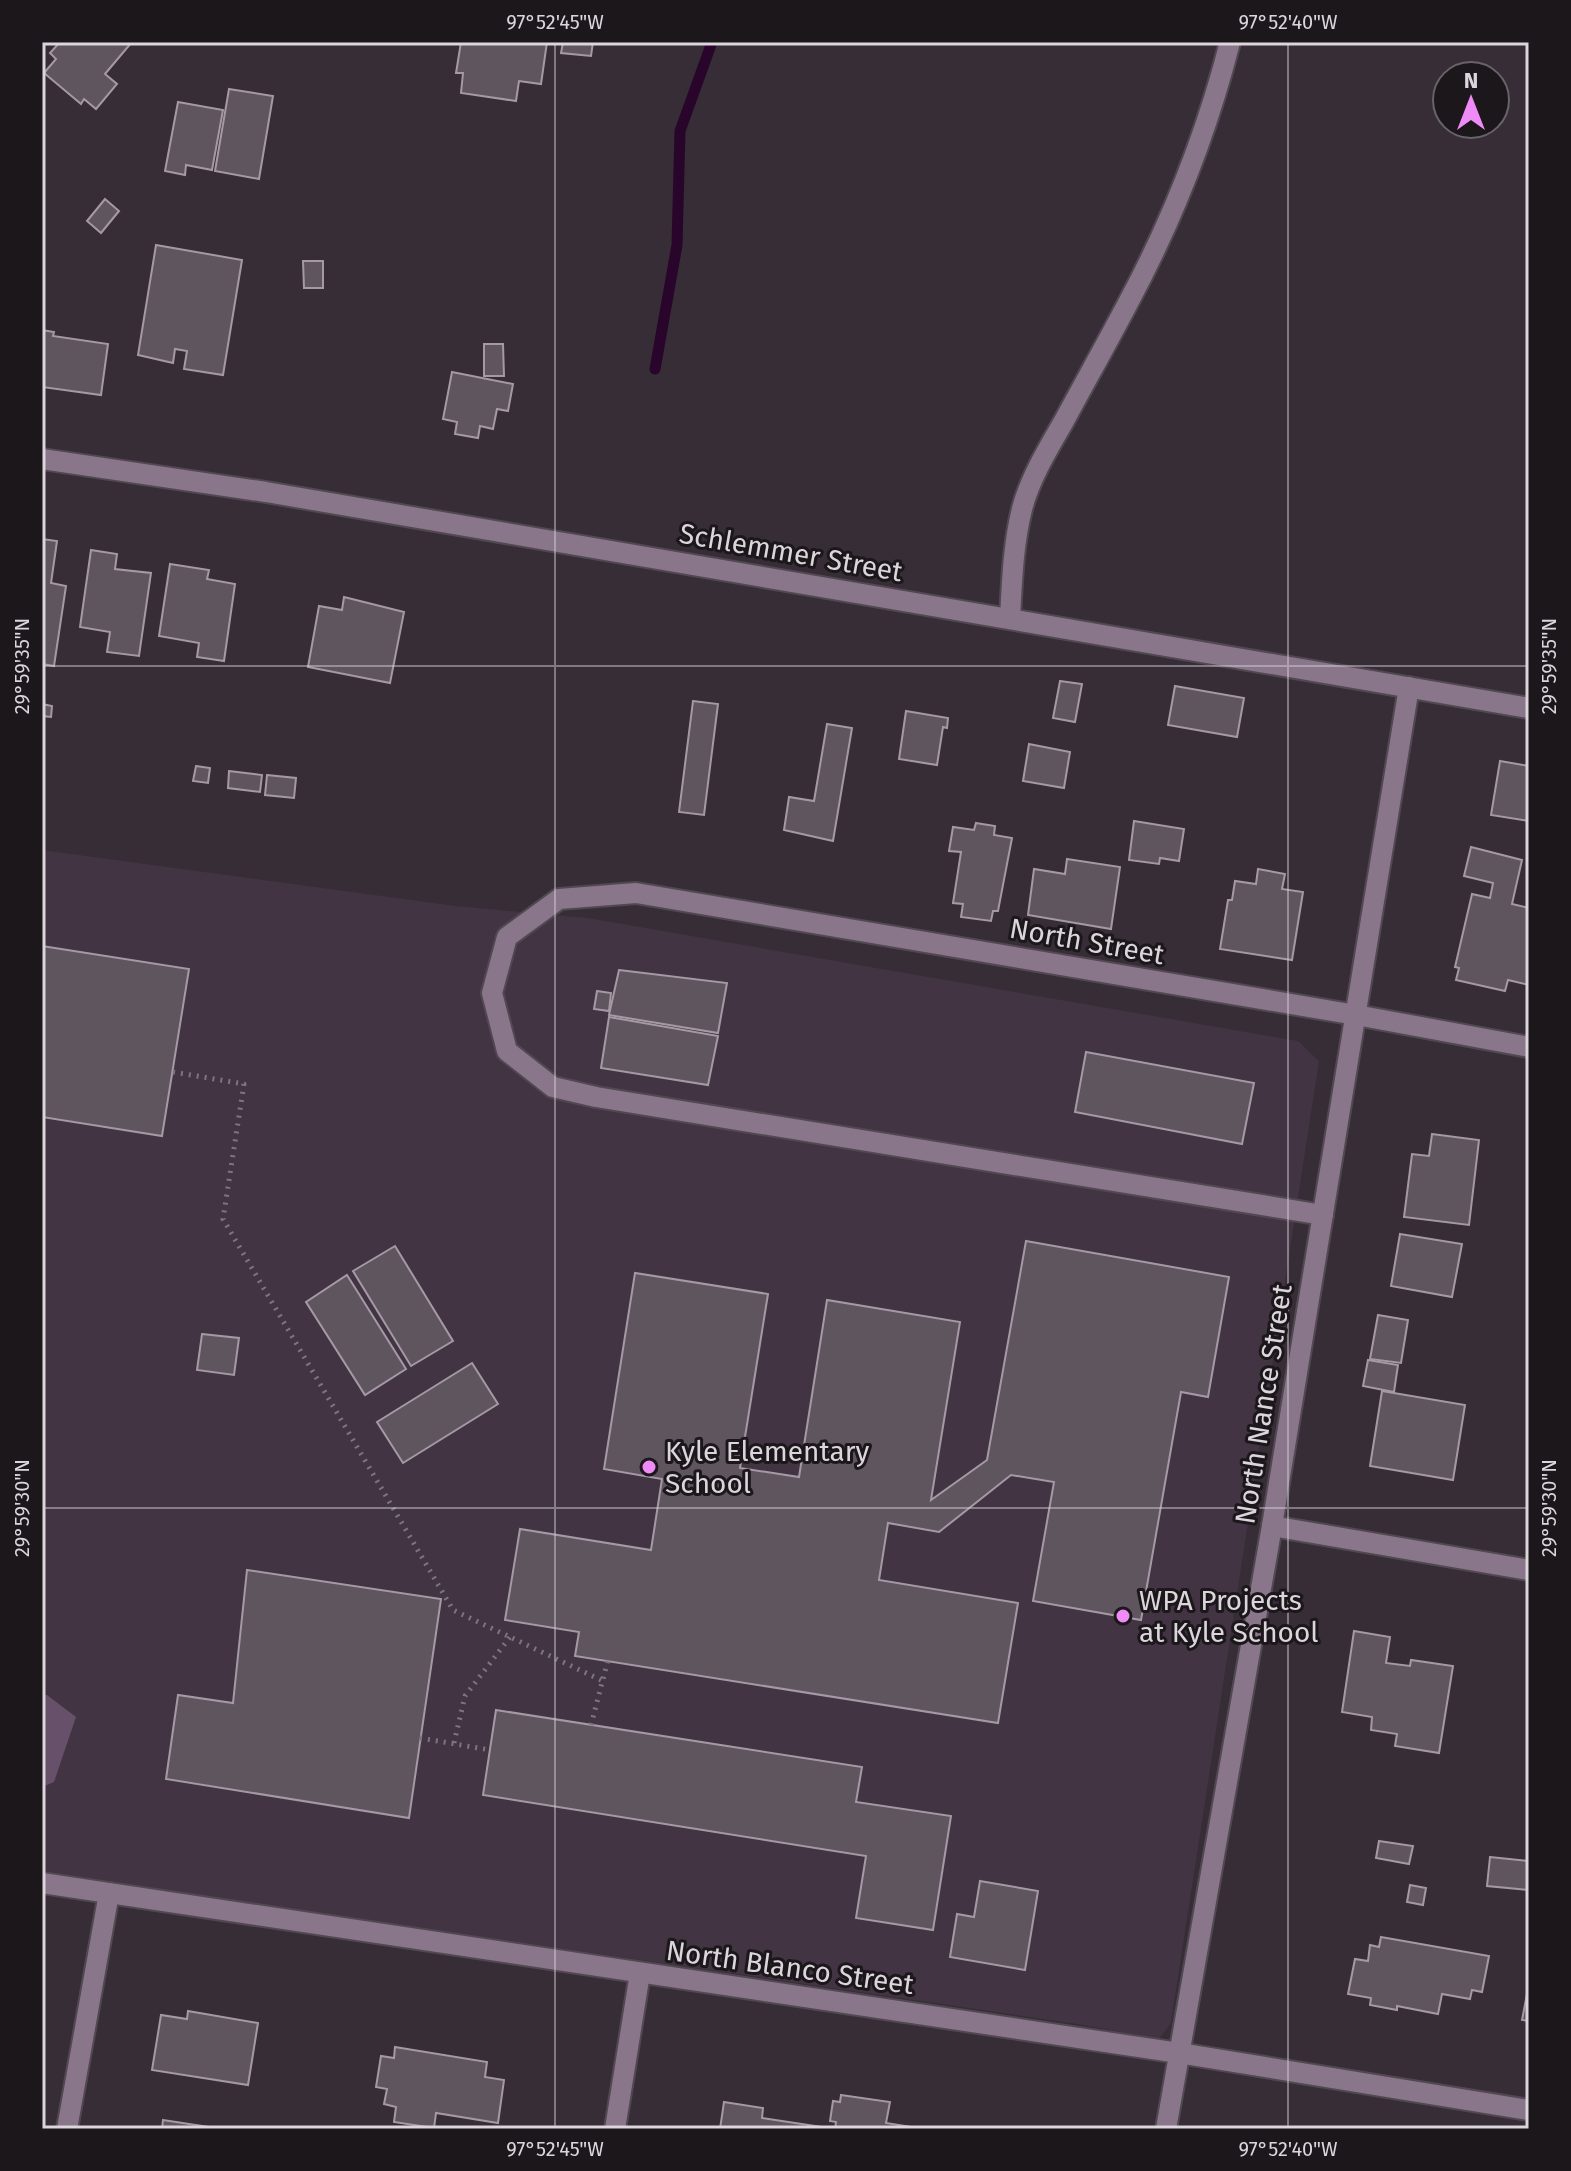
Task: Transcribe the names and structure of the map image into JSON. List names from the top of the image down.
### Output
{
  "streets": {
    "street": [
      "Schlemmer Street",
      "North Street",
      "North Nance Street",
      "North Blanco Street"
    ]
  },
  "crossings": [
    ["Schlemmer Street", "North Nance Street"],
    ["North Street", "North Nance Street"],
    ["North Nance Street", "North Blanco Street"]
  ],
  "places": ["Kyle Elementary School", "WPA Projects at Kyle School"],
  "north": "top",
  "coordinates": [
    "97°52'45\"W",
    "97°52'40\"W",
    "29°59'35\"N",
    "29°59'30\"N"
  ]
}
